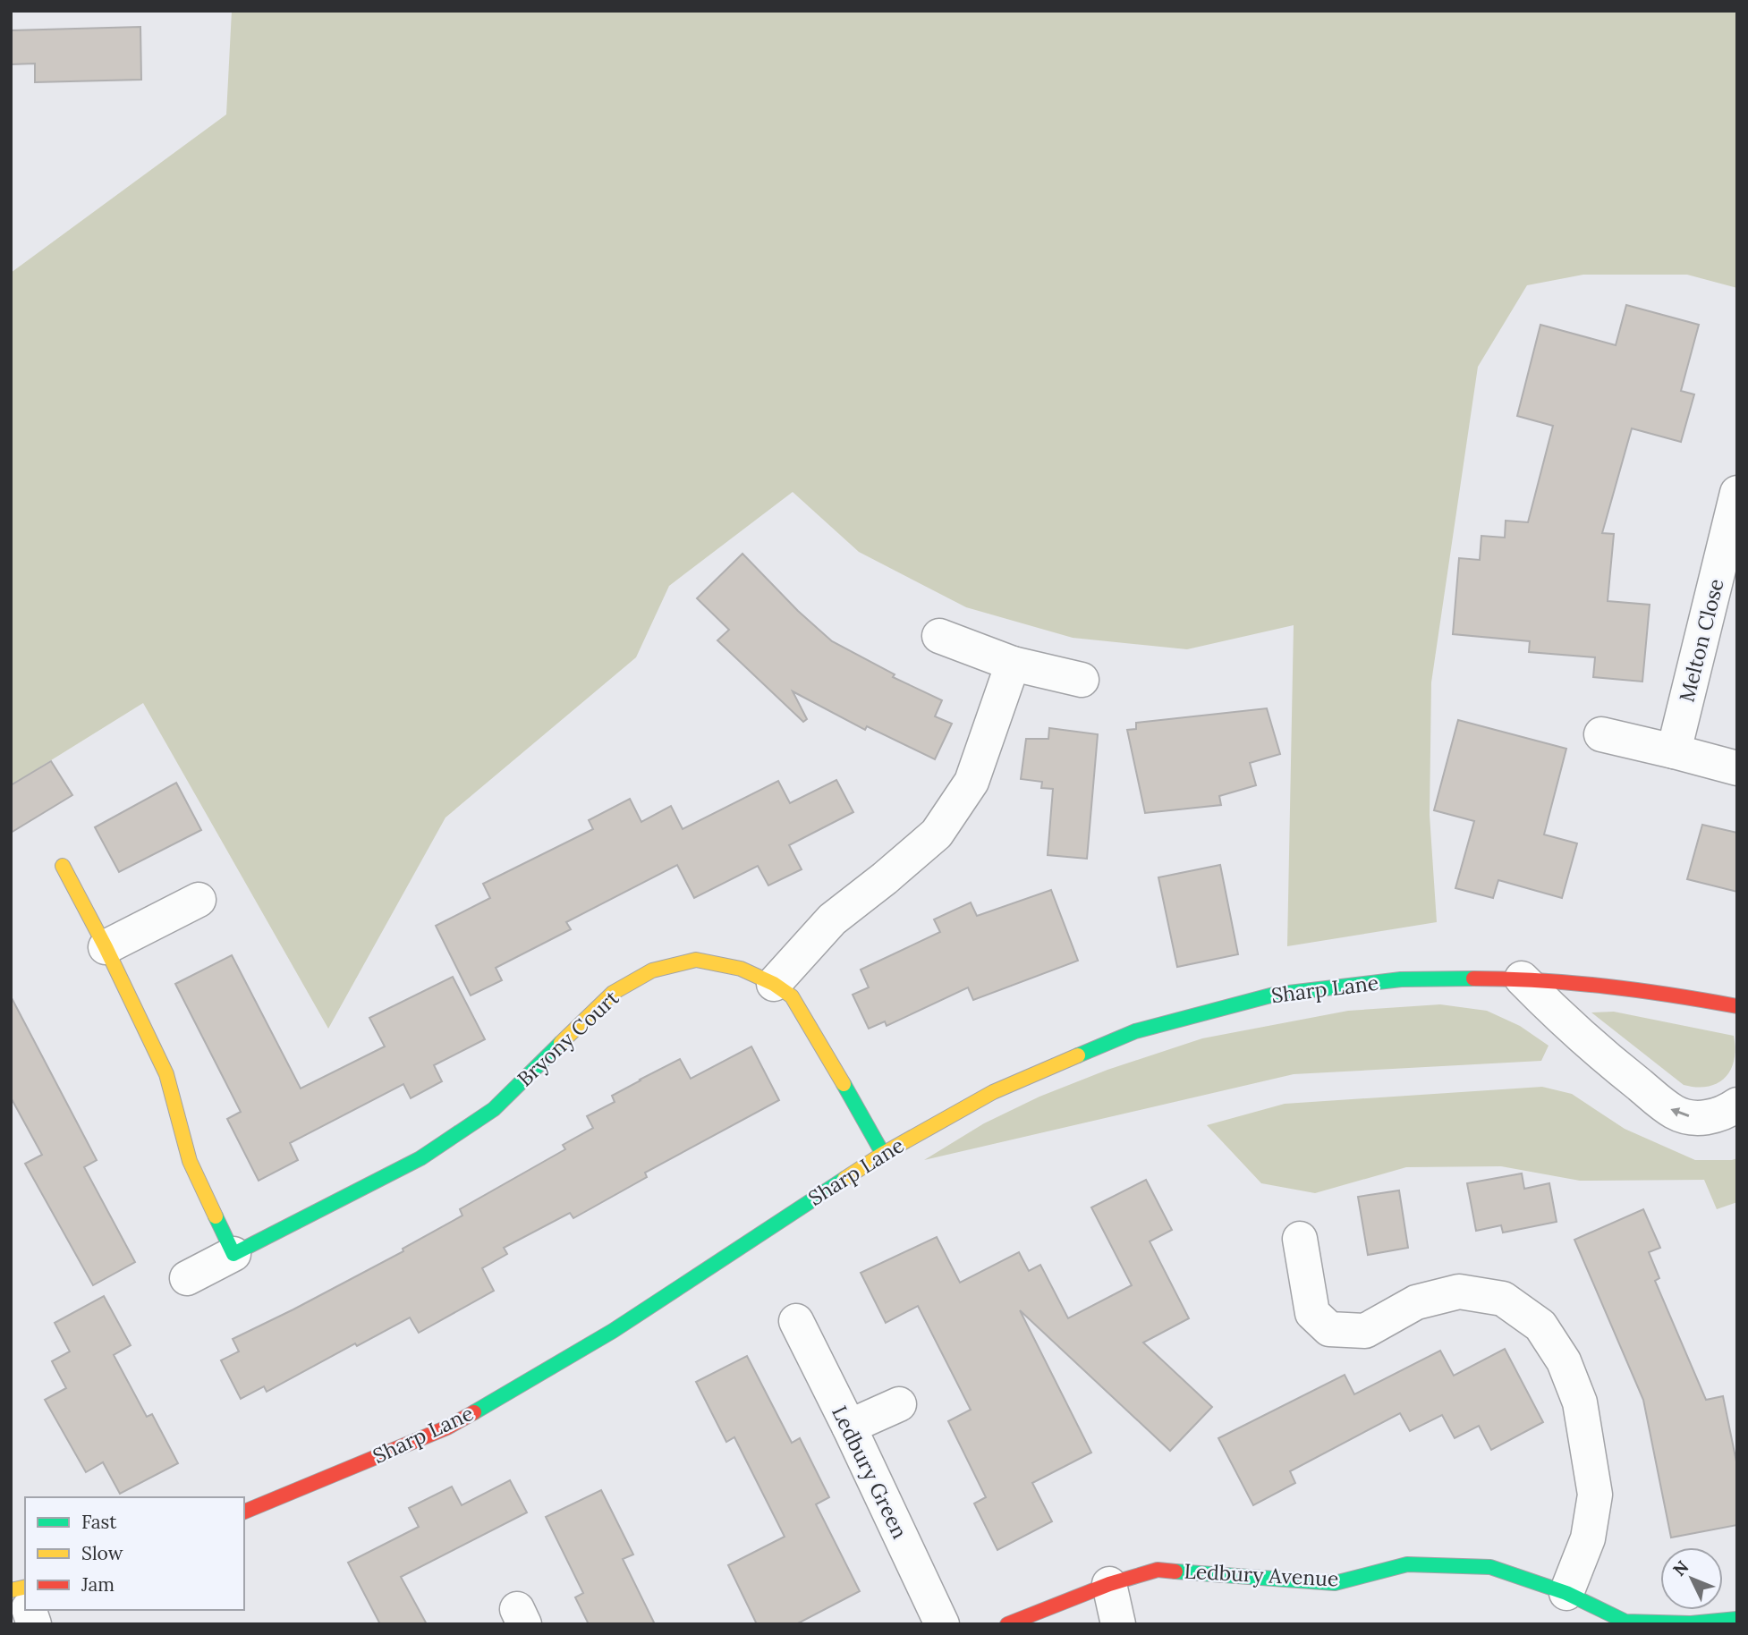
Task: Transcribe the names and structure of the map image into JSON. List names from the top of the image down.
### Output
{
  "streets": {
    "street": [
      "Melton Close",
      "Sharp Lane",
      "Bryony Court",
      "Ledbury Green",
      "Ledbury Avenue"
    ]
  },
  "crossings": [
    ["Sharp Lane", "Bryony Court"]
  ],
  "legend": ["Fast", "Slow", "Jam"],
  "north": "top left"
}
